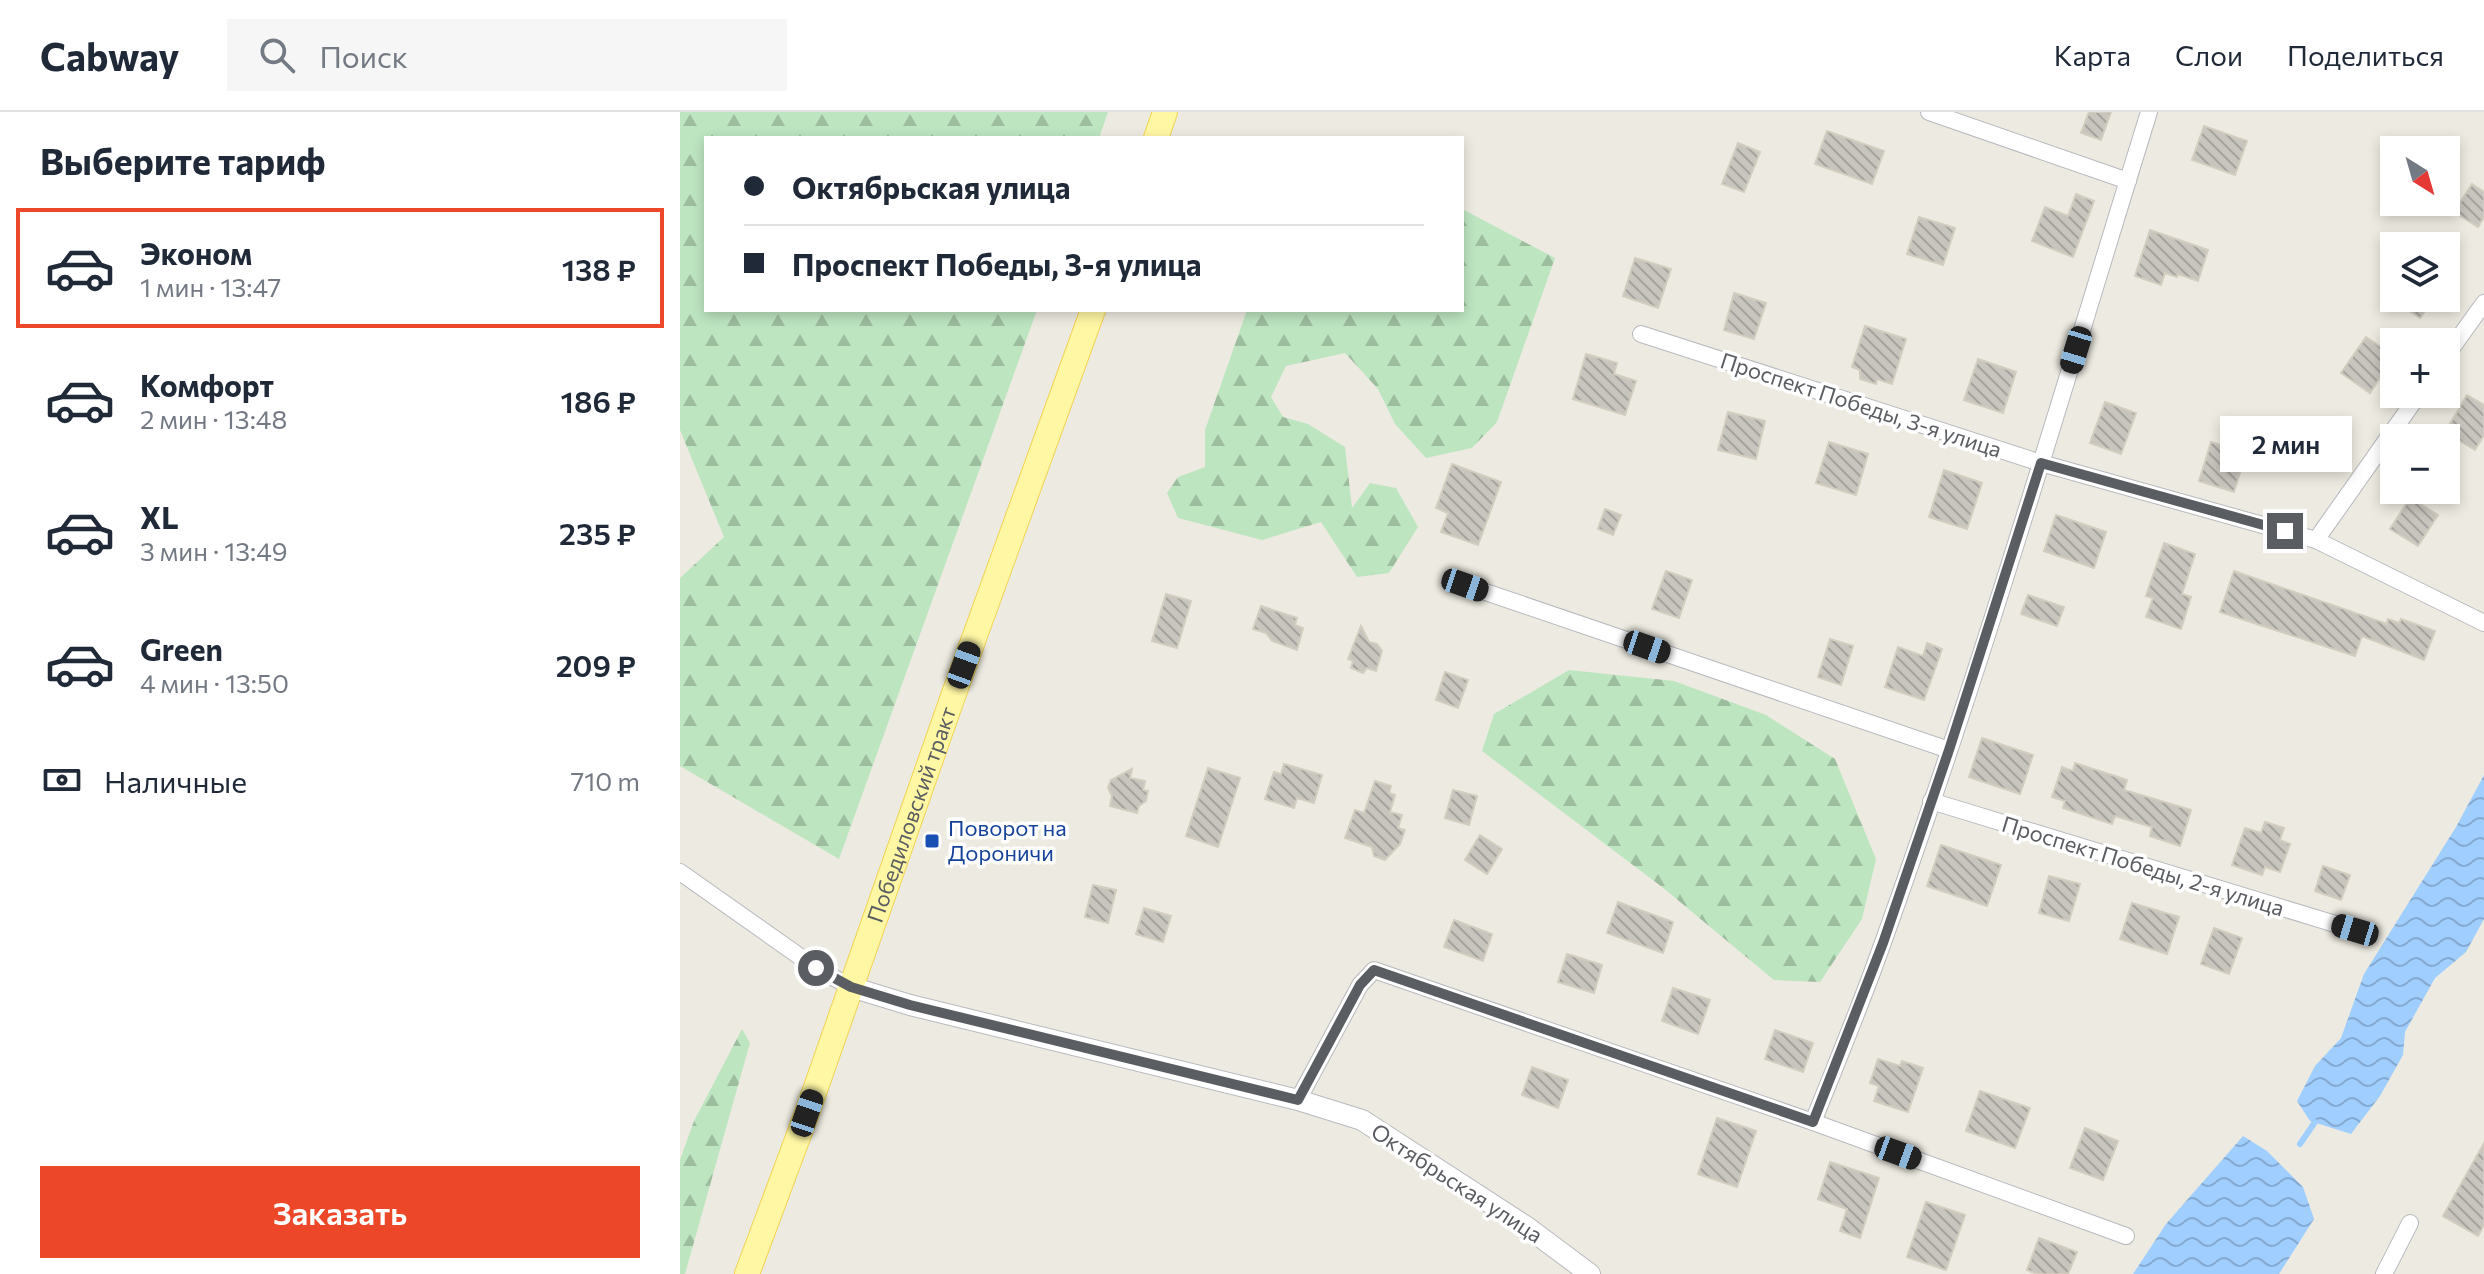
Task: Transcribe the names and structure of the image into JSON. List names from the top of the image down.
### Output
{
  "streets": {
    "main road": ["Победиловский тракт"],
    "street": ["Проспект Победы, 3-я улица", "Проспект Победы, 2-я улица", "Октябрьская улица"]
  },
  "crossings": [
    ["Победиловский тракт", "Октябрьская улица"]
  ],
  "places": {
    "transit": ["Поворот на Дороничи"]
  },
  "north": "bottom right",
  "page": {
    "header": "Cabway",
    "search": "Поиск",
    "nav": ["Карта", "Слои", "Поделиться"],
    "heading": "Выберите тариф",
    "map_buttons": ["+", "−"],
    "banner": ["Октябрьская улица", "Проспект Победы, 3-я улица"],
    "list": [
      {
        "name": "Эконом",
        "note": "1 мин · 13:47",
        "value": "138 ₽"
      },
      {
        "name": "Комфорт",
        "note": "2 мин · 13:48",
        "value": "186 ₽"
      },
      {
        "name": "XL",
        "note": "3 мин · 13:49",
        "value": "235 ₽"
      },
      {
        "name": "Green",
        "note": "4 мин · 13:50",
        "value": "209 ₽"
      }
    ],
    "bubble": "2 мин",
    "pay": ["Наличные", "710 m"],
    "buttons": "Заказать"
  }
}
